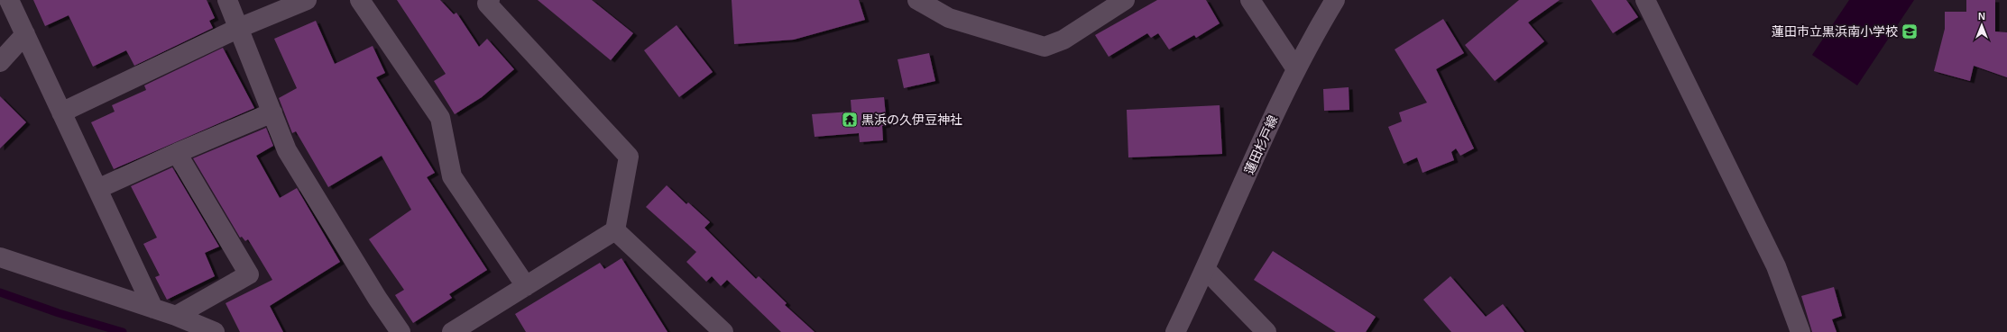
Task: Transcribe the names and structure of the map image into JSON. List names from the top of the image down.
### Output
{
  "streets": {
    "street": ["蓮田杉戸線"]
  },
  "places": {
    "school or university": ["蓮田市立黒浜南小学校"],
    "temple": ["黒浜の久伊豆神社"]
  },
  "north": "top"
}
